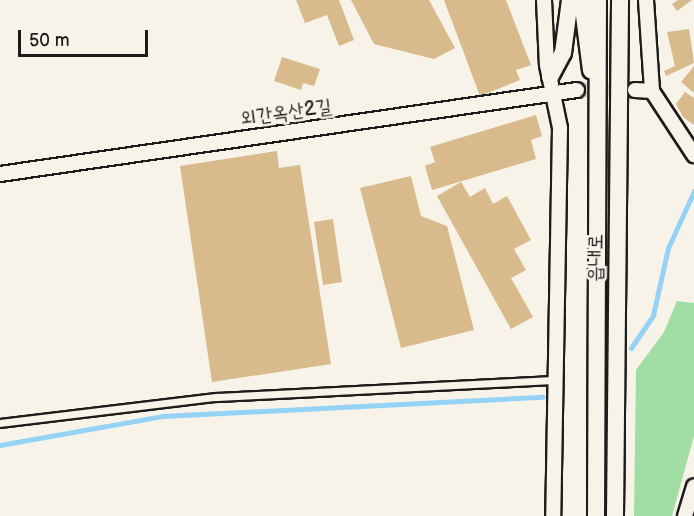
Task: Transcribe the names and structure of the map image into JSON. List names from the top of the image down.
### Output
{
  "streets": {
    "street": ["외간옥산2길", "읍내로"]
  },
  "scale_bar": "50 m"
}
